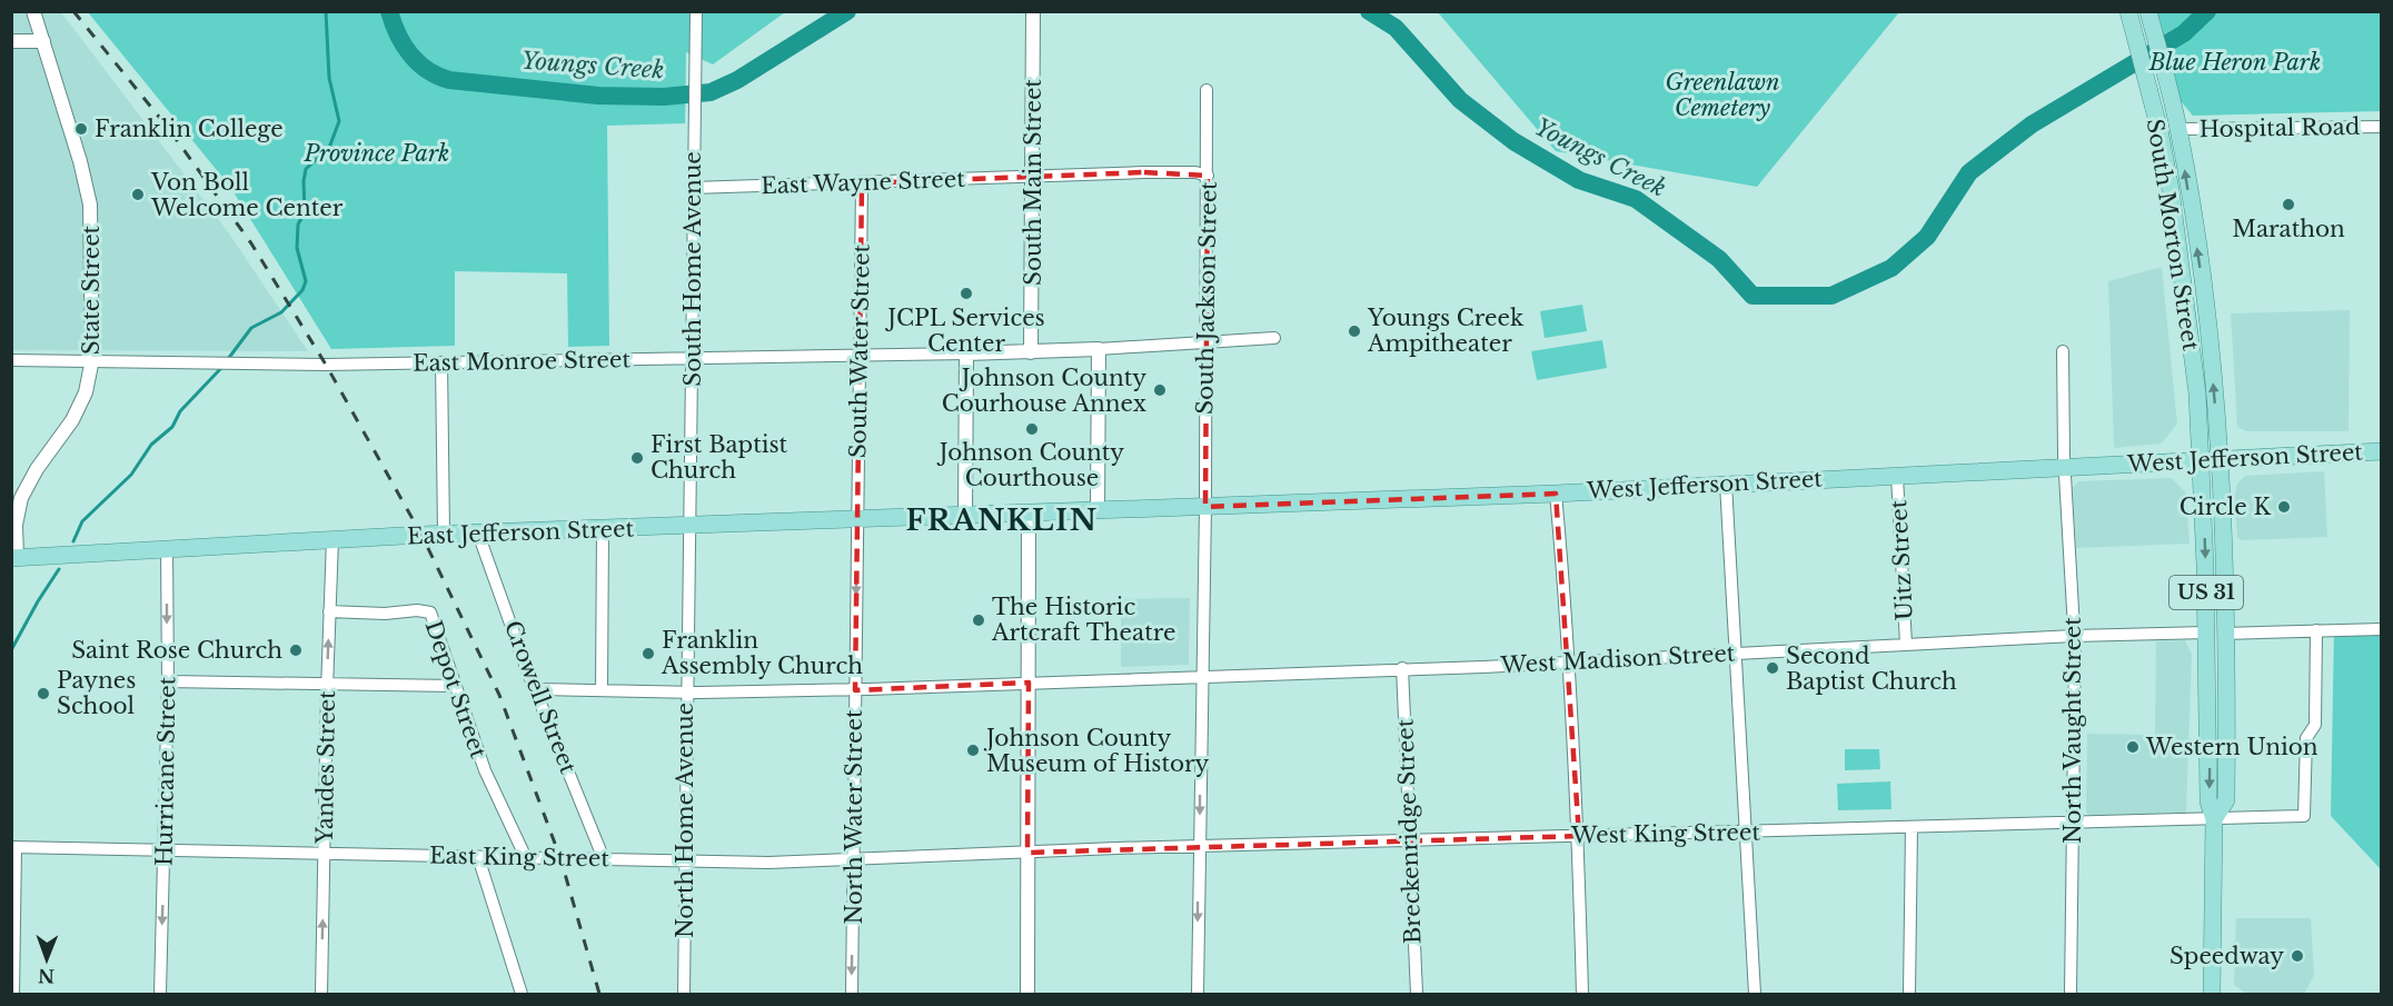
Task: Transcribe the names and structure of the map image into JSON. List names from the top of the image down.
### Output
{
  "streets": {
    "main road": [
      "South Morton Street",
      "West Jefferson Street",
      "East Jefferson Street",
      "US 31"
    ],
    "street": [
      "Hospital Road",
      "East Wayne Street",
      "South Main Street",
      "South Home Avenue",
      "State Street",
      "South Jackson Street",
      "South Water Street",
      "East Monroe Street",
      "Uitz Street",
      "West Madison Street",
      "Depot Street",
      "Crowell Street",
      "North Vaught Street",
      "Yandes Street",
      "Hurricane Street",
      "North Water Street",
      "North Home Avenue",
      "Breckenridge Street",
      "West King Street",
      "East King Street"
    ]
  },
  "crossings": [
    ["Hospital Road", "South Morton Street"],
    ["East Wayne Street", "South Main Street"],
    ["East Wayne Street", "South Home Avenue"],
    ["East Wayne Street", "South Jackson Street"],
    ["East Wayne Street", "South Water Street"],
    ["South Main Street", "East Monroe Street"],
    ["South Morton Street", "West Jefferson Street"],
    ["South Morton Street", "US 31"],
    ["South Home Avenue", "East Monroe Street"],
    ["South Home Avenue", "East Jefferson Street"],
    ["South Home Avenue", "North Home Avenue"],
    ["State Street", "East Monroe Street"],
    ["State Street", "East Jefferson Street"],
    ["South Jackson Street", "West Jefferson Street"],
    ["South Jackson Street", "West Madison Street"],
    ["South Jackson Street", "West King Street"],
    ["South Water Street", "East Monroe Street"],
    ["South Water Street", "East Jefferson Street"],
    ["South Water Street", "North Water Street"],
    ["West Jefferson Street", "East Jefferson Street"],
    ["West Jefferson Street", "Uitz Street"],
    ["West Jefferson Street", "US 31"],
    ["West Jefferson Street", "North Vaught Street"],
    ["East Jefferson Street", "Crowell Street"],
    ["East Jefferson Street", "Yandes Street"],
    ["East Jefferson Street", "Hurricane Street"],
    ["East Jefferson Street", "North Water Street"],
    ["East Jefferson Street", "North Home Avenue"],
    ["Uitz Street", "West Madison Street"],
    ["US 31", "West Madison Street"],
    ["US 31", "West King Street"],
    ["West Madison Street", "Crowell Street"],
    ["West Madison Street", "North Vaught Street"],
    ["West Madison Street", "North Water Street"],
    ["West Madison Street", "North Home Avenue"],
    ["West Madison Street", "Breckenridge Street"],
    ["West Madison Street", "West King Street"],
    ["Depot Street", "Yandes Street"],
    ["Depot Street", "East King Street"],
    ["Crowell Street", "East King Street"],
    ["North Vaught Street", "West King Street"],
    ["Yandes Street", "East King Street"],
    ["Hurricane Street", "East King Street"],
    ["North Water Street", "East King Street"],
    ["North Home Avenue", "East King Street"],
    ["Breckenridge Street", "West King Street"],
    ["West King Street", "East King Street"]
  ],
  "one_way": [
    "South Jackson Street",
    "Yandes Street",
    "Hurricane Street",
    "North Water Street"
  ],
  "districts": ["FRANKLIN"],
  "water": ["Youngs Creek"],
  "parks": ["Blue Heron Park", "Greenlawn Cemetery", "Province Park"],
  "places": [
    "Franklin College",
    "Von Boll Welcome Center",
    "Marathon",
    "JCPL Services Center",
    "Youngs Creek Ampitheater",
    "Johnson County Courhouse Annex",
    "Johnson County Courthouse",
    "First Baptist Church",
    "Circle K",
    "The Historic Artcraft Theatre",
    "Saint Rose Church",
    "Franklin Assembly Church",
    "Second Baptist Church",
    "Paynes School",
    "Western Union",
    "Johnson County Museum of History",
    "Speedway"
  ],
  "north": "bottom"
}
